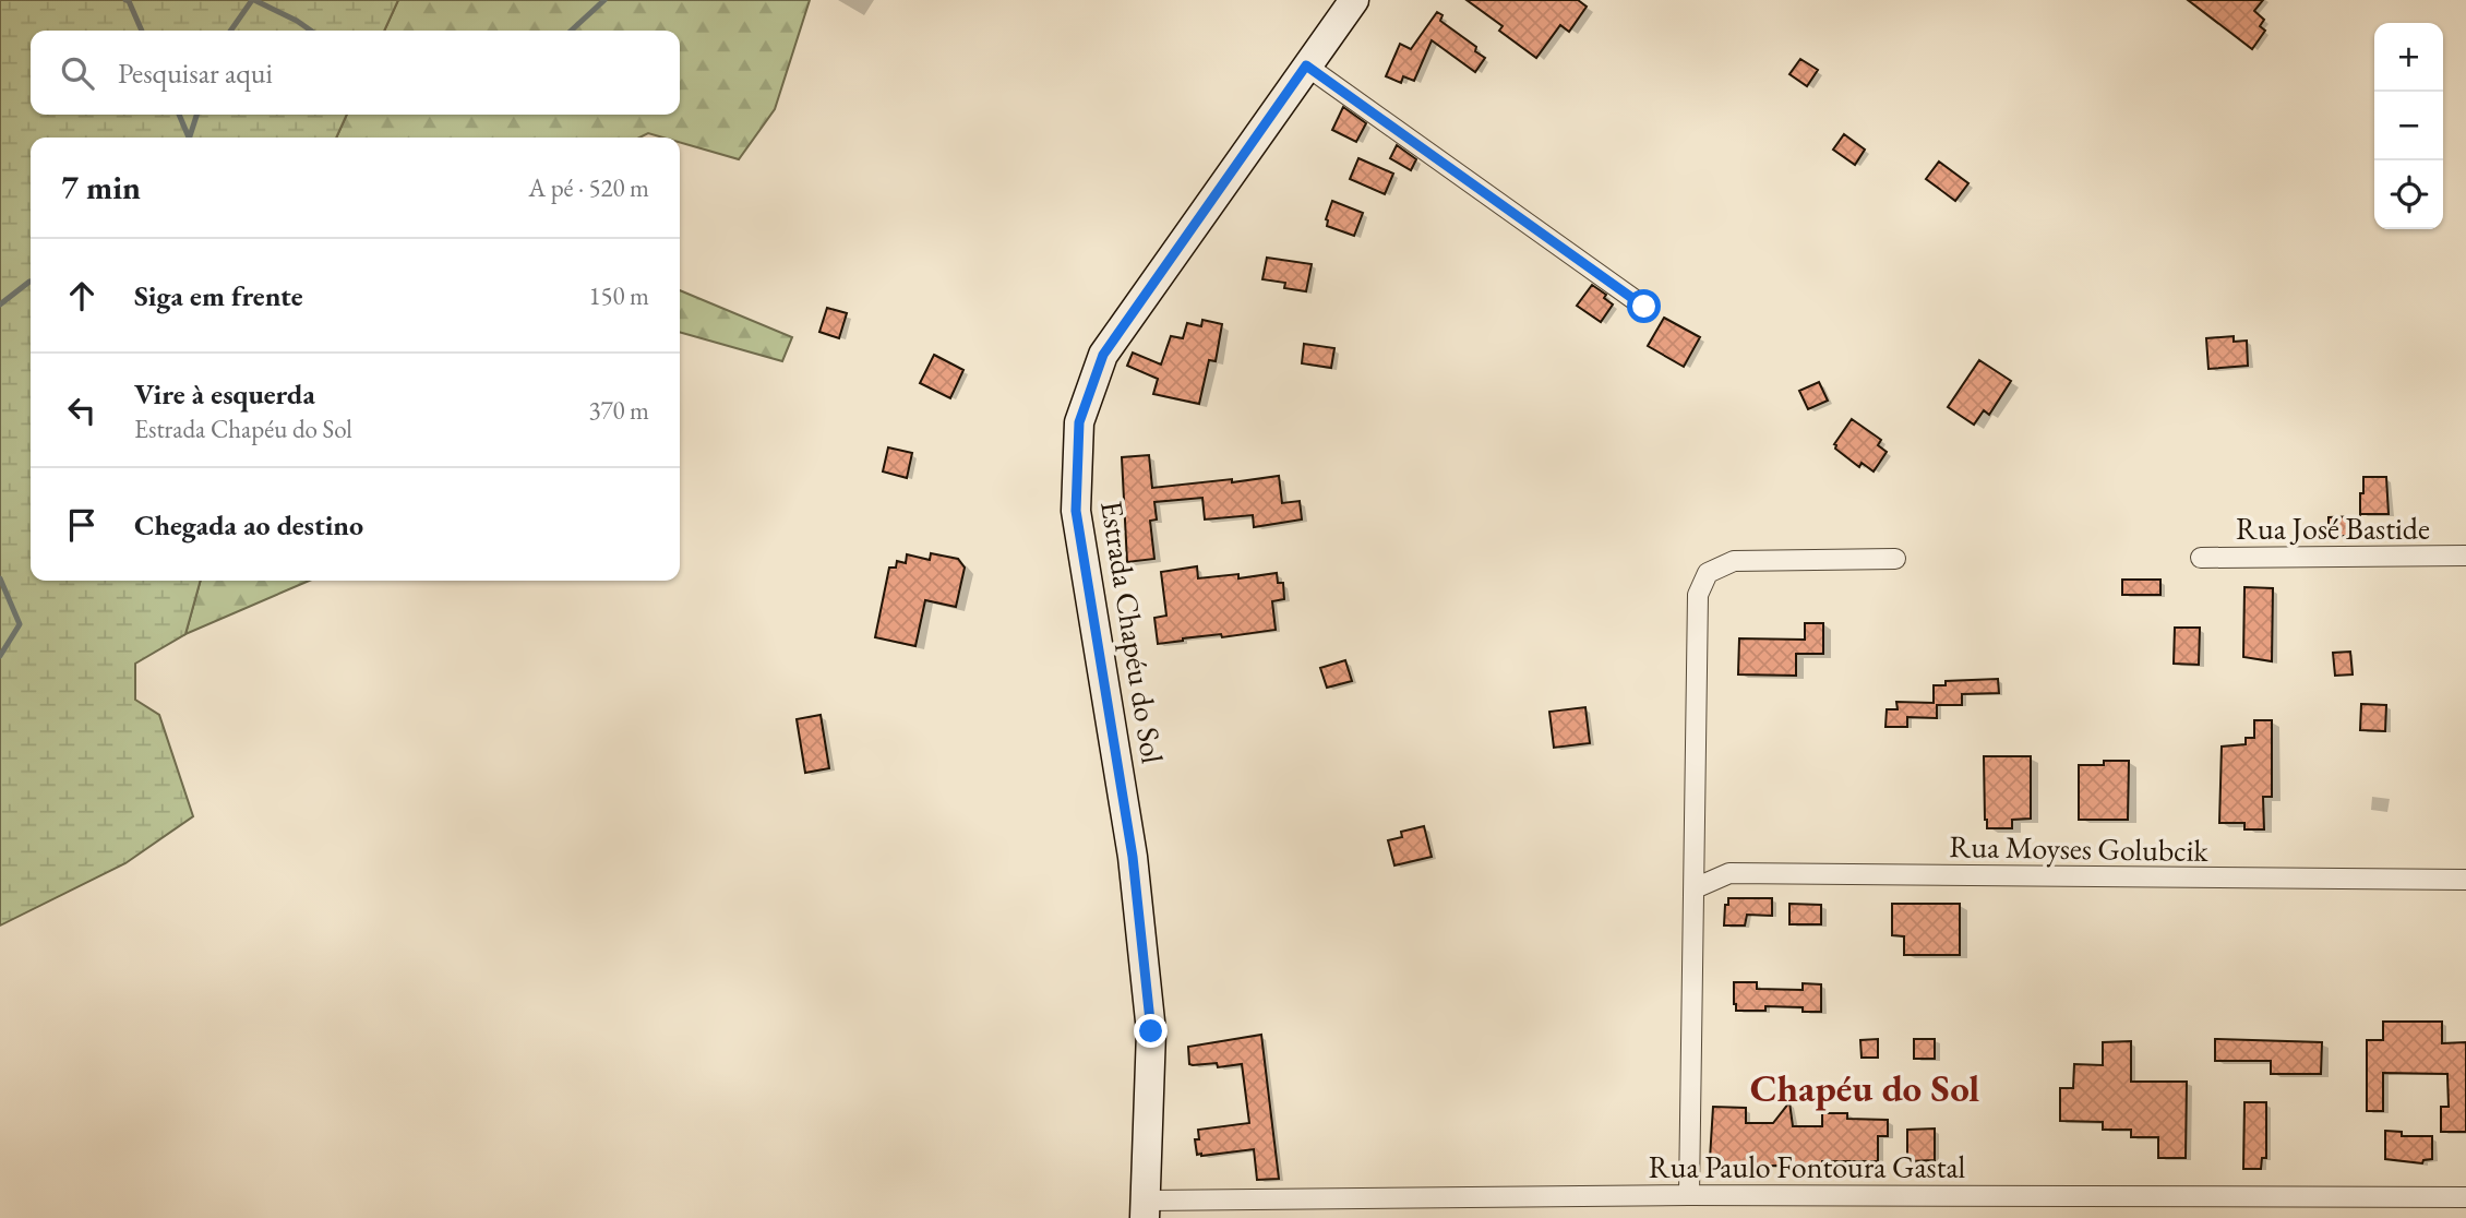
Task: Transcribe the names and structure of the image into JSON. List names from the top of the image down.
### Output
{
  "streets": {
    "main road": ["Estrada Chapéu do Sol"],
    "street": ["Rua José Bastide", "Rua Moyses Golubcik", "Rua Paulo Fontoura Gastal"]
  },
  "crossings": [
    ["Estrada Chapéu do Sol", "Rua Paulo Fontoura Gastal"]
  ],
  "districts": ["Chapéu do Sol"],
  "page": {
    "map_buttons": ["+", "−"],
    "search": "Pesquisar aqui",
    "heading": ["7 min", "A pé · 520 m"],
    "list": [
      ["Siga em frente", "150 m"],
      ["Vire à esquerda", "Estrada Chapéu do Sol", "370 m"],
      "Chegada ao destino"
    ]
  }
}
